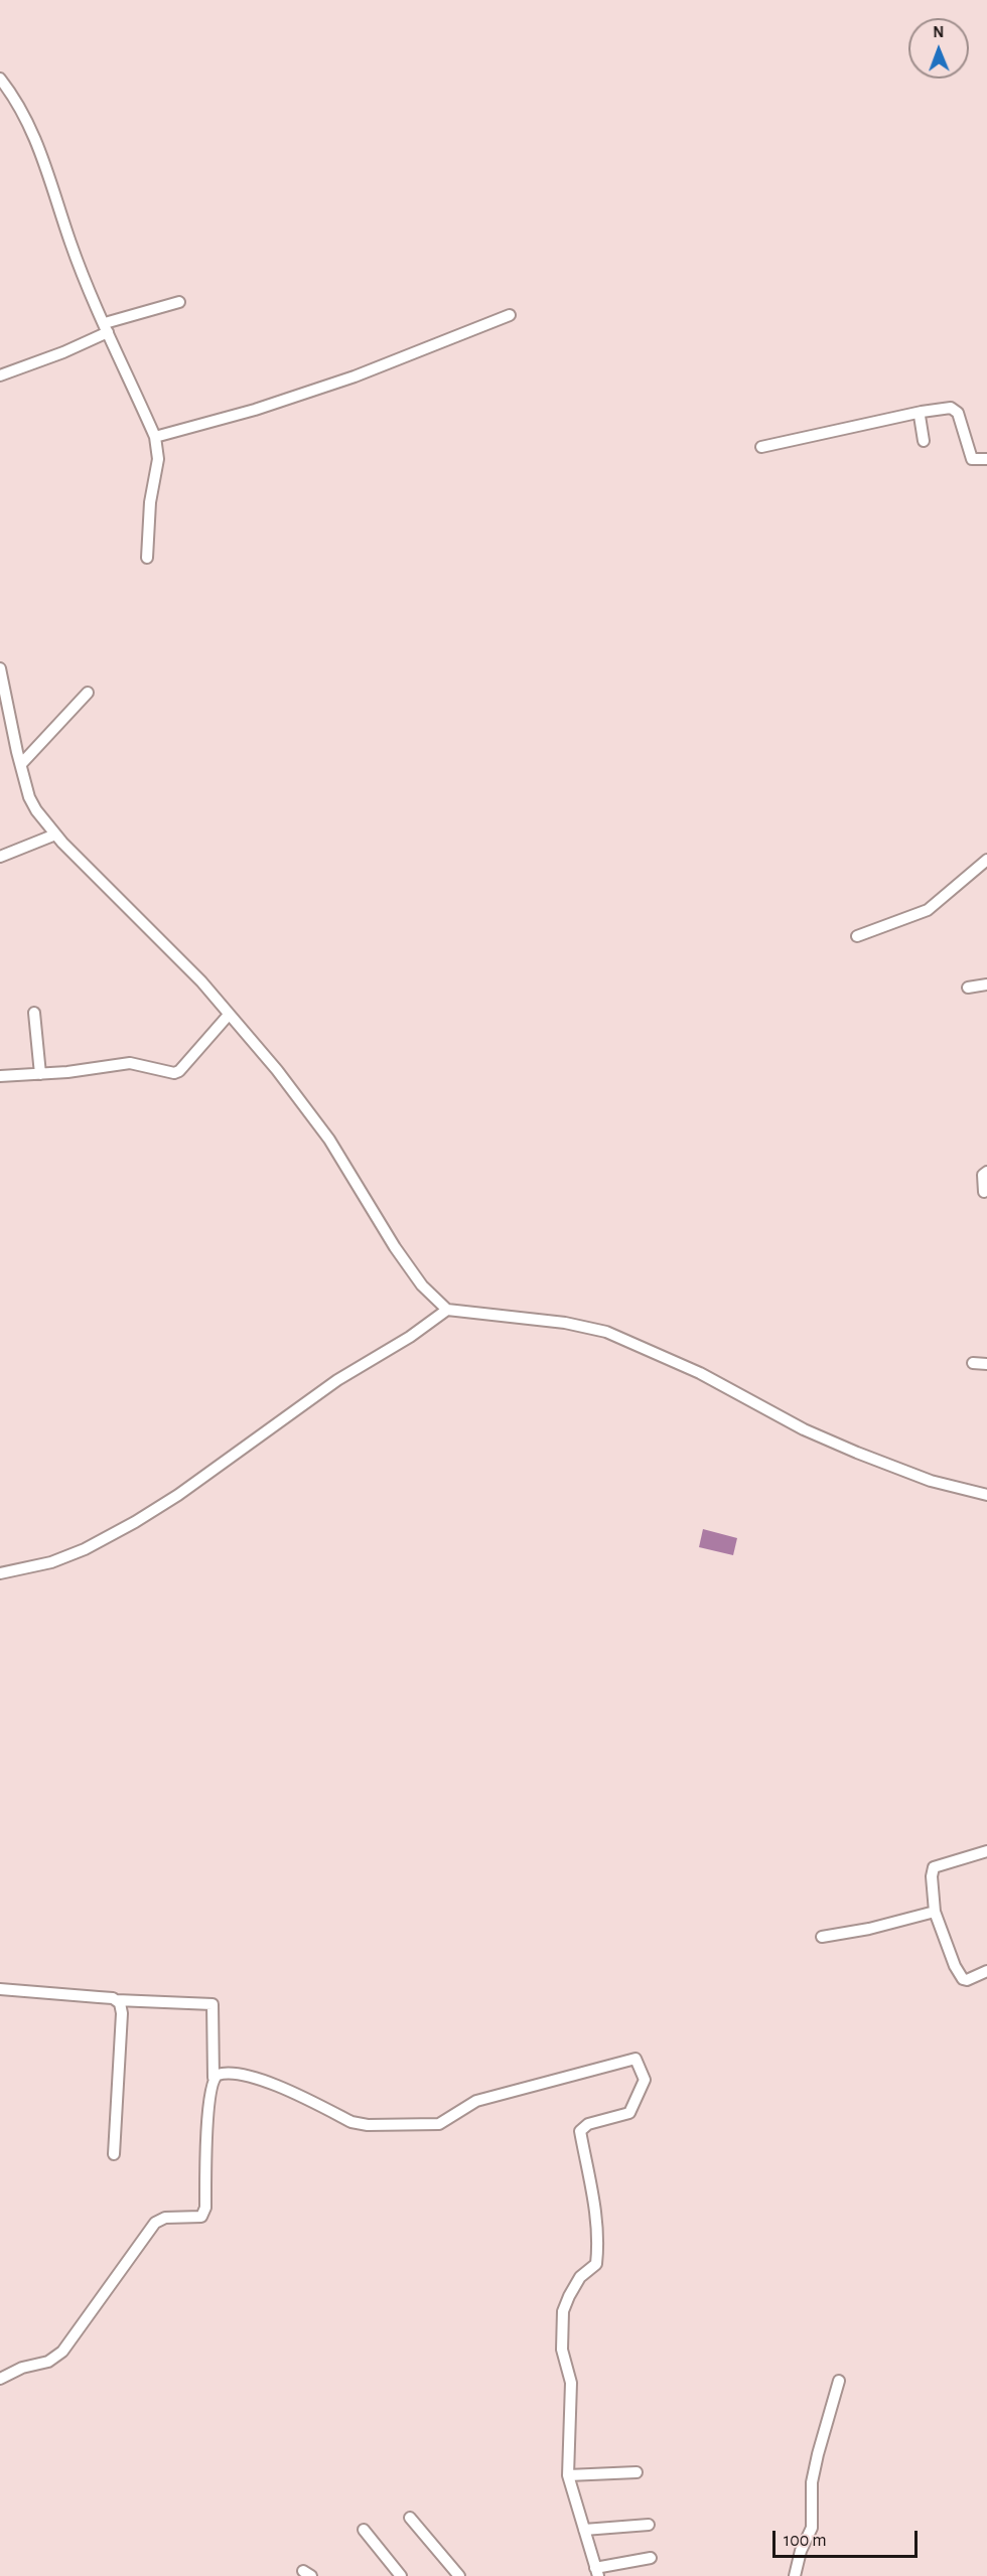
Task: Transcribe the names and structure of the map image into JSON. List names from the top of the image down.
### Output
{
  "scale_bar": "100 m",
  "north": "top"
}
